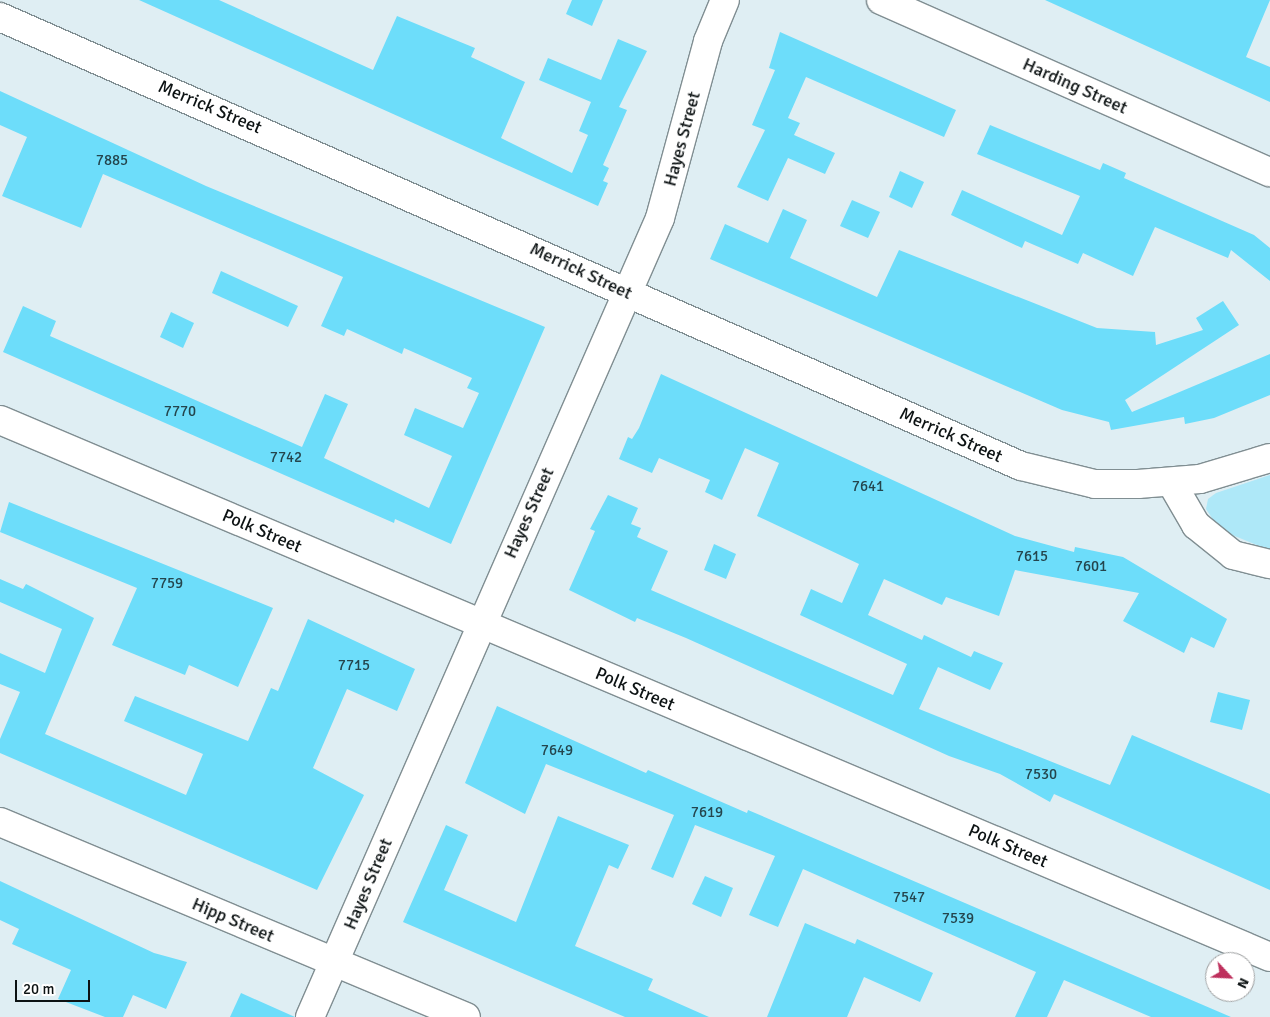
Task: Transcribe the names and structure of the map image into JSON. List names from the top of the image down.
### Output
{
  "streets": {
    "street": [
      "Harding Street",
      "Merrick Street",
      "Hayes Street",
      "Polk Street",
      "Hipp Street"
    ]
  },
  "crossings": [
    ["Merrick Street", "Hayes Street"],
    ["Hayes Street", "Polk Street"],
    ["Hayes Street", "Hipp Street"]
  ],
  "house_numbers": [
    "7885",
    "7770",
    "7742",
    "7641",
    "7615",
    "7601",
    "7759",
    "7715",
    "7649",
    "7530",
    "7619",
    "7547",
    "7539"
  ],
  "scale_bar": "20 m",
  "north": "bottom right"
}
